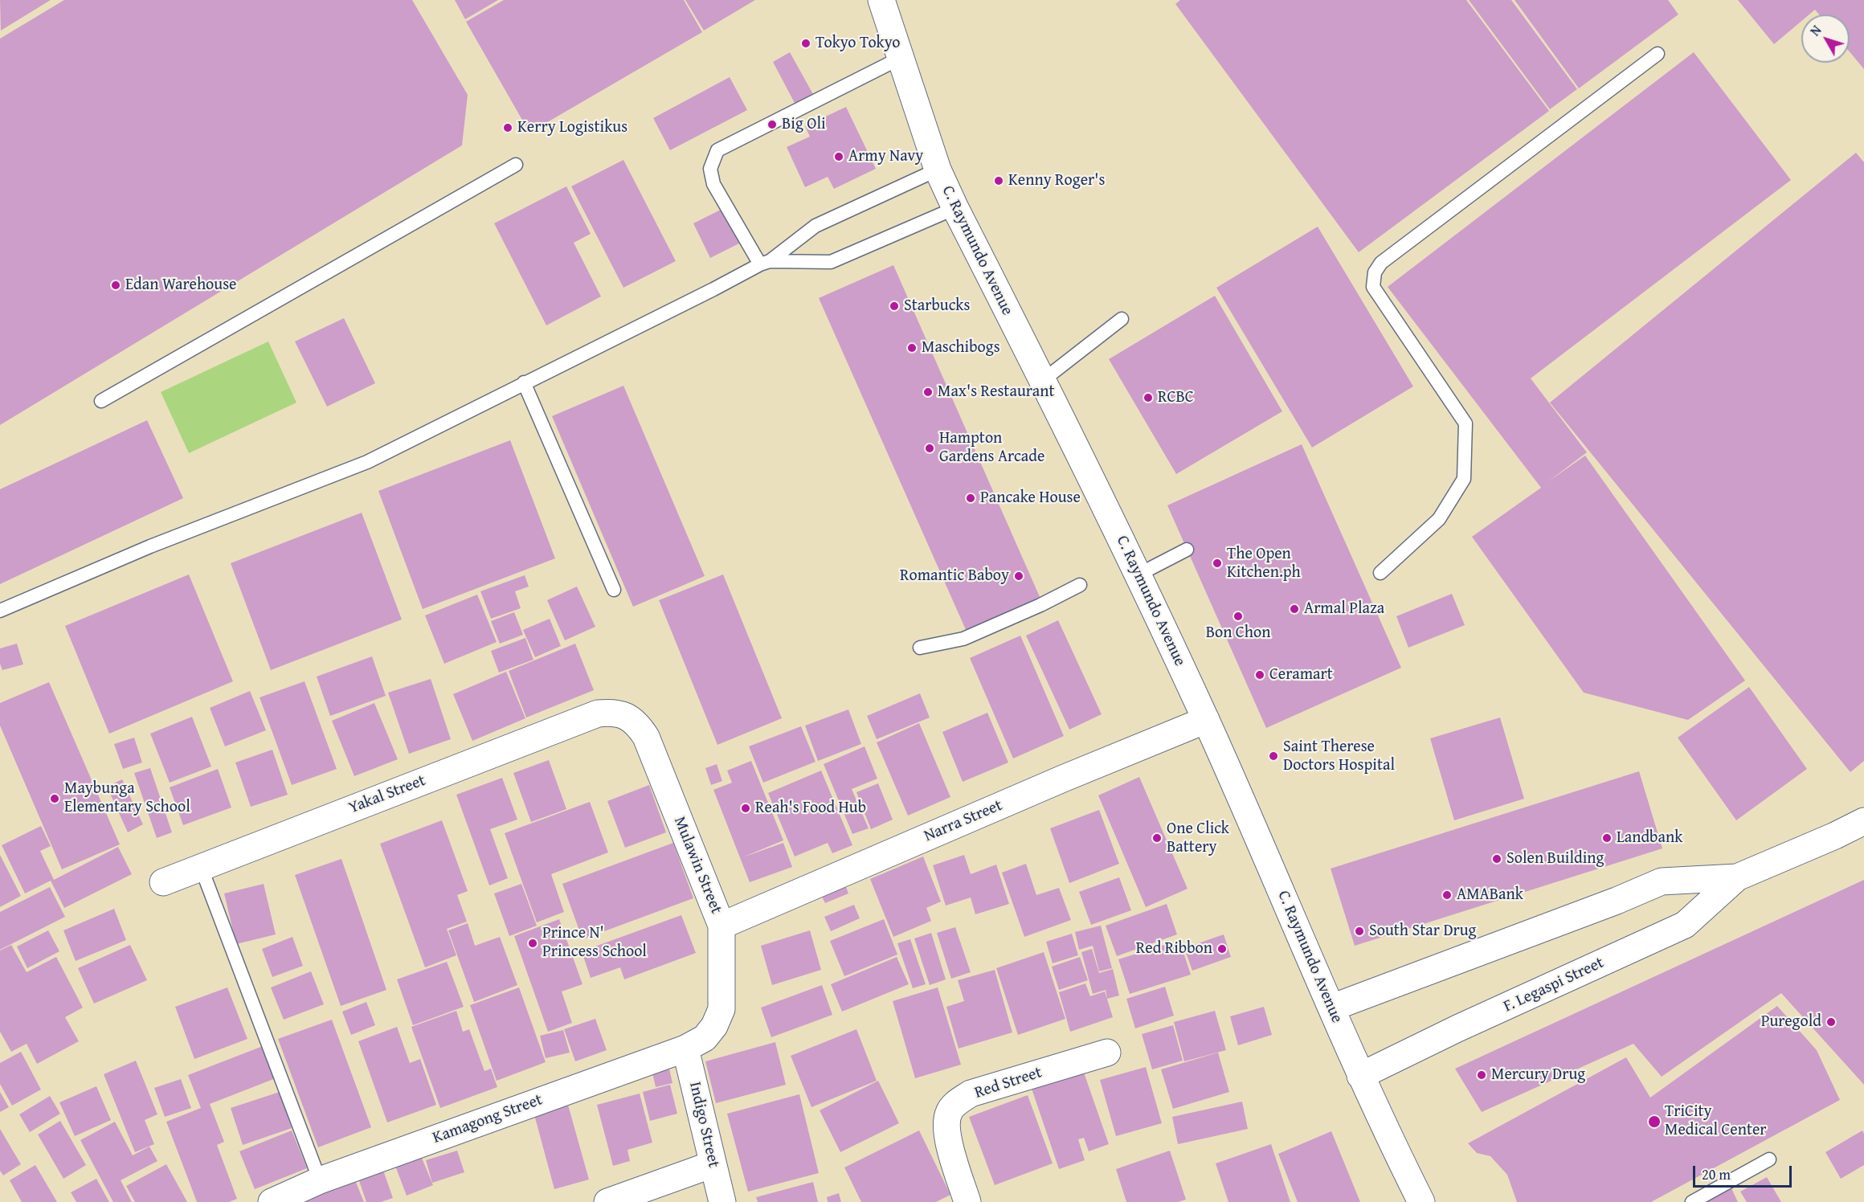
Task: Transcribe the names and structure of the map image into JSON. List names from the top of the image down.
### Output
{
  "streets": {
    "street": [
      "C. Raymundo Avenue",
      "Yakal Street",
      "Narra Street",
      "Mulawin Street",
      "F. Legaspi Street",
      "Red Street",
      "Kamagong Street",
      "Indigo Street"
    ]
  },
  "crossings": [
    ["C. Raymundo Avenue", "Narra Street"],
    ["C. Raymundo Avenue", "F. Legaspi Street"],
    ["Yakal Street", "Mulawin Street"],
    ["Narra Street", "Mulawin Street"],
    ["Mulawin Street", "Kamagong Street"],
    ["Mulawin Street", "Indigo Street"],
    ["Kamagong Street", "Indigo Street"]
  ],
  "places": [
    "Tokyo Tokyo",
    "Big Oli",
    "Kerry Logistikus",
    "Army Navy",
    "Kenny Roger's",
    "Edan Warehouse",
    "Starbucks",
    "Maschibogs",
    "Max's Restaurant",
    "RCBC",
    "Hampton Gardens Arcade",
    "Pancake House",
    "The Open Kitchen.ph",
    "Romantic Baboy",
    "Armal Plaza",
    "Bon Chon",
    "Ceramart",
    "Saint Therese Doctors Hospital",
    "Maybunga Elementary School",
    "Reah's Food Hub",
    "One Click Battery",
    "Landbank",
    "Solen Building",
    "AMABank",
    "South Star Drug",
    "Prince N' Princess School",
    "Red Ribbon",
    "Puregold",
    "Mercury Drug",
    "TriCity Medical Center"
  ],
  "scale_bar": "20 m",
  "north": "top left"
}
